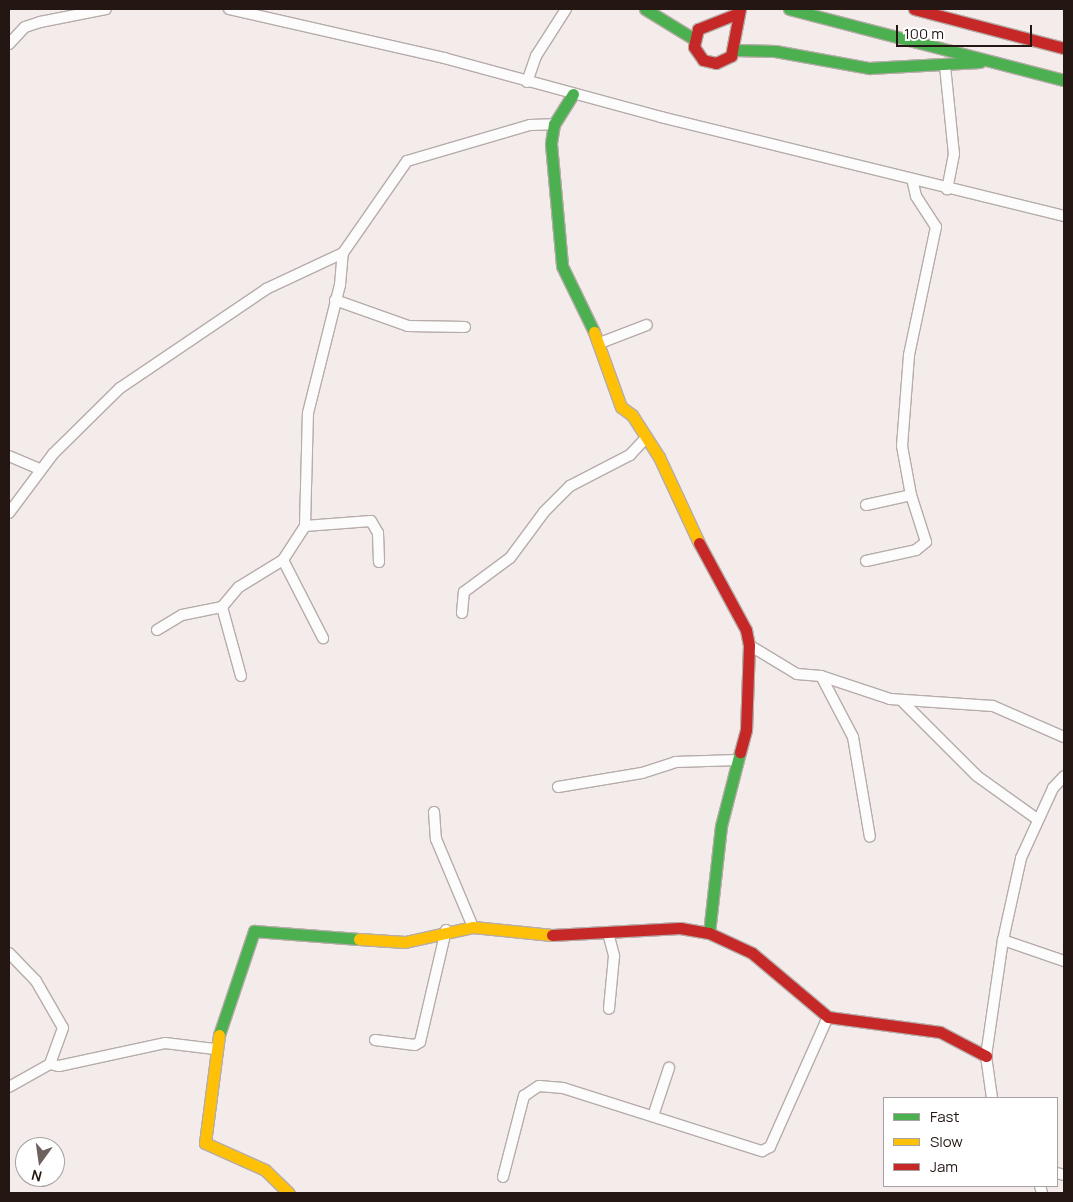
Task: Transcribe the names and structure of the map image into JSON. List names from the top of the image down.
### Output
{
  "legend": ["Fast", "Slow", "Jam"],
  "scale_bar": "100 m",
  "north": "bottom"
}
